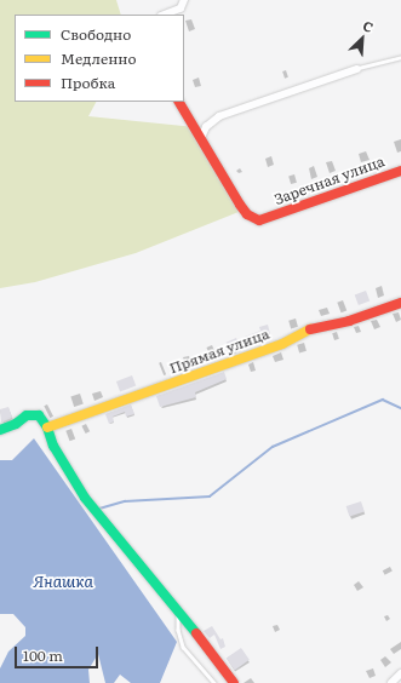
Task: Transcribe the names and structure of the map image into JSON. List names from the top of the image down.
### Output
{
  "streets": {
    "street": ["Заречная улица", "Прямая улица"]
  },
  "water": ["Янашка"],
  "legend": ["Свободно", "Медленно", "Пробка"],
  "scale_bar": "100 m",
  "north": "top right"
}
